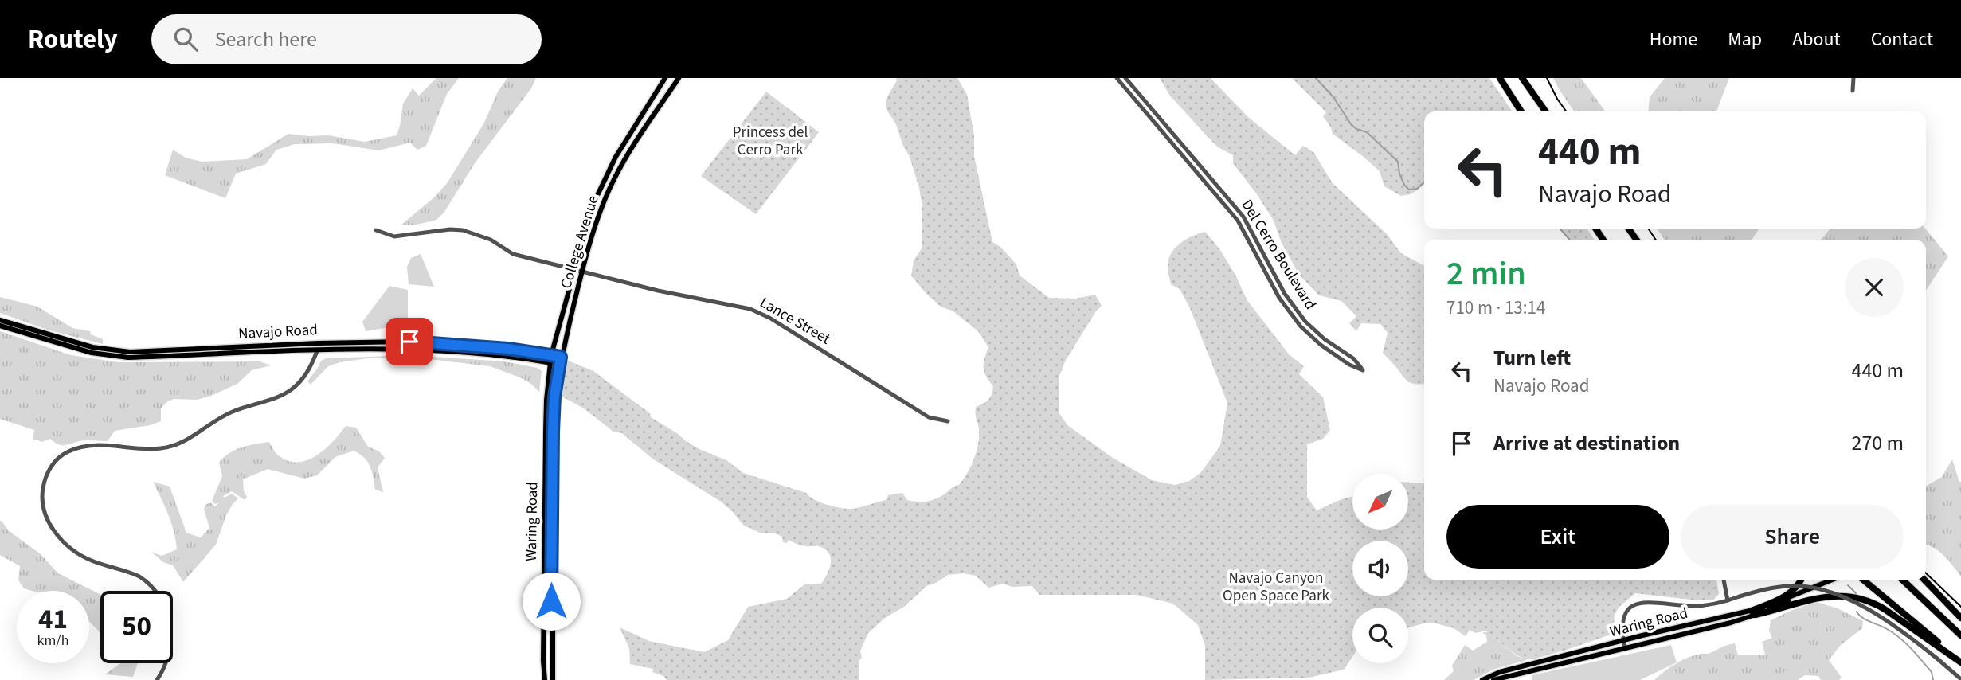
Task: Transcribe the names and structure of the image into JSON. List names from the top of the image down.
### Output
{
  "streets": {
    "main road": ["College Avenue", "Navajo Road", "Waring Road"],
    "street": ["Del Cerro Boulevard", "Lance Street"]
  },
  "crossings": [
    ["College Avenue", "Lance Street"],
    ["College Avenue", "Navajo Road"],
    ["College Avenue", "Waring Road"],
    ["Navajo Road", "Waring Road"]
  ],
  "parks": ["Princess del Cerro Park", "Navajo Canyon Open Space Park"],
  "north": "bottom left",
  "page": {
    "header": "Routely",
    "search": "Search here",
    "nav": [
      "Home",
      "Map",
      "About",
      "Contact"
    ],
    "turn": ["440 m", "Navajo Road"],
    "heading": ["2 min", "710 m · 13:14"],
    "list": [
      {
        "name": "Turn left",
        "note": "Navajo Road",
        "value": "440 m"
      },
      {
        "name": "Arrive at destination",
        "value": "270 m"
      }
    ],
    "buttons": ["Exit", "Share"],
    "speed": "41 km/h",
    "limit": "50"
  }
}
